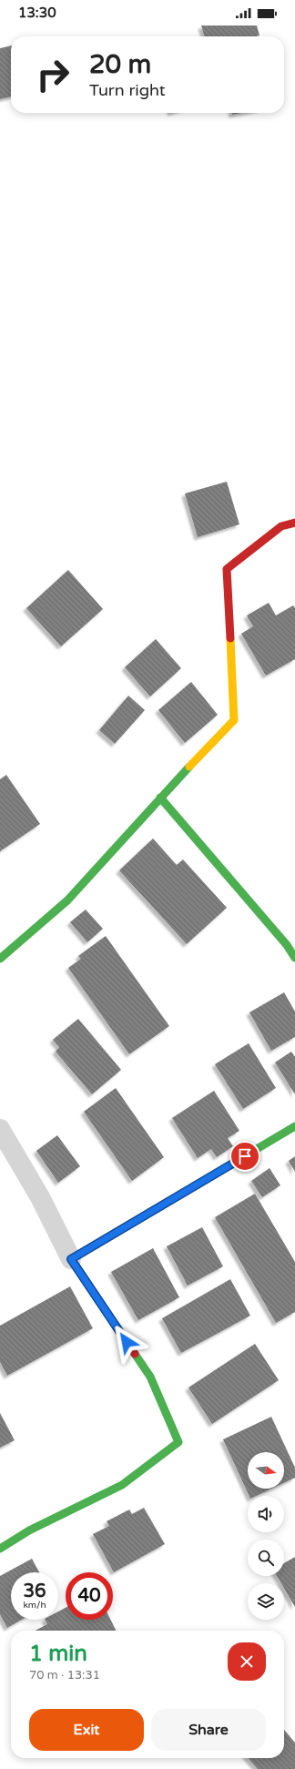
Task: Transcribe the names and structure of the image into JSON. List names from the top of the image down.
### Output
{
  "north": "right",
  "page": {
    "status": "13:30",
    "turn": ["20 m", "Turn right"],
    "speed": "36 km/h",
    "limit": "40",
    "heading": ["1 min", "70 m · 13:31"],
    "buttons": ["Exit", "Share"]
  }
}
